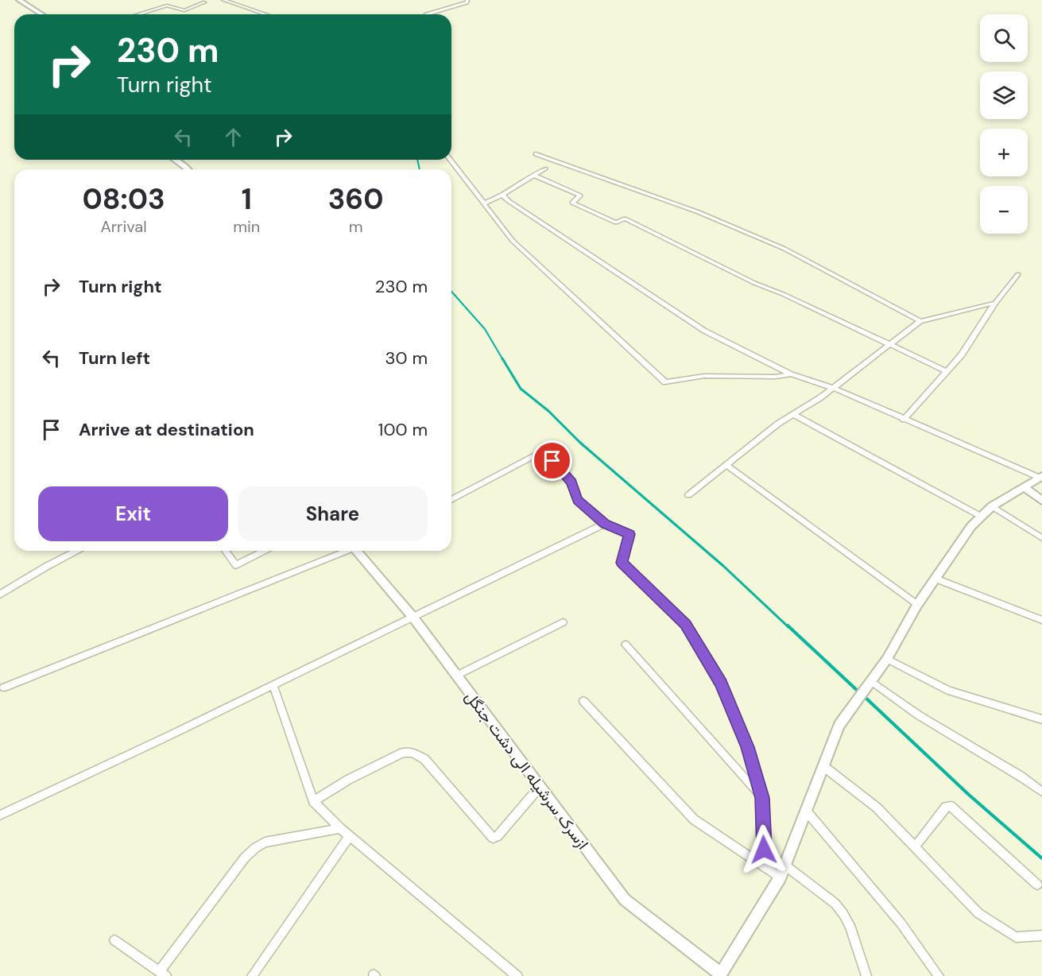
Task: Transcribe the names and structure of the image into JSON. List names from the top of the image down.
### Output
{
  "streets": {
    "street": ["ازسرک سرشیله الی دشت جنگل"]
  },
  "page": {
    "map_buttons": ["+", "−"],
    "turn": ["230 m", "Turn right"],
    "eta": [
      "08:03",
      "Arrival",
      "1",
      "min",
      "360",
      "m"
    ],
    "list": [
      {
        "name": "Turn right",
        "value": "230 m"
      },
      {
        "name": "Turn left",
        "value": "30 m"
      },
      {
        "name": "Arrive at destination",
        "value": "100 m"
      }
    ],
    "buttons": ["Exit", "Share"]
  }
}
